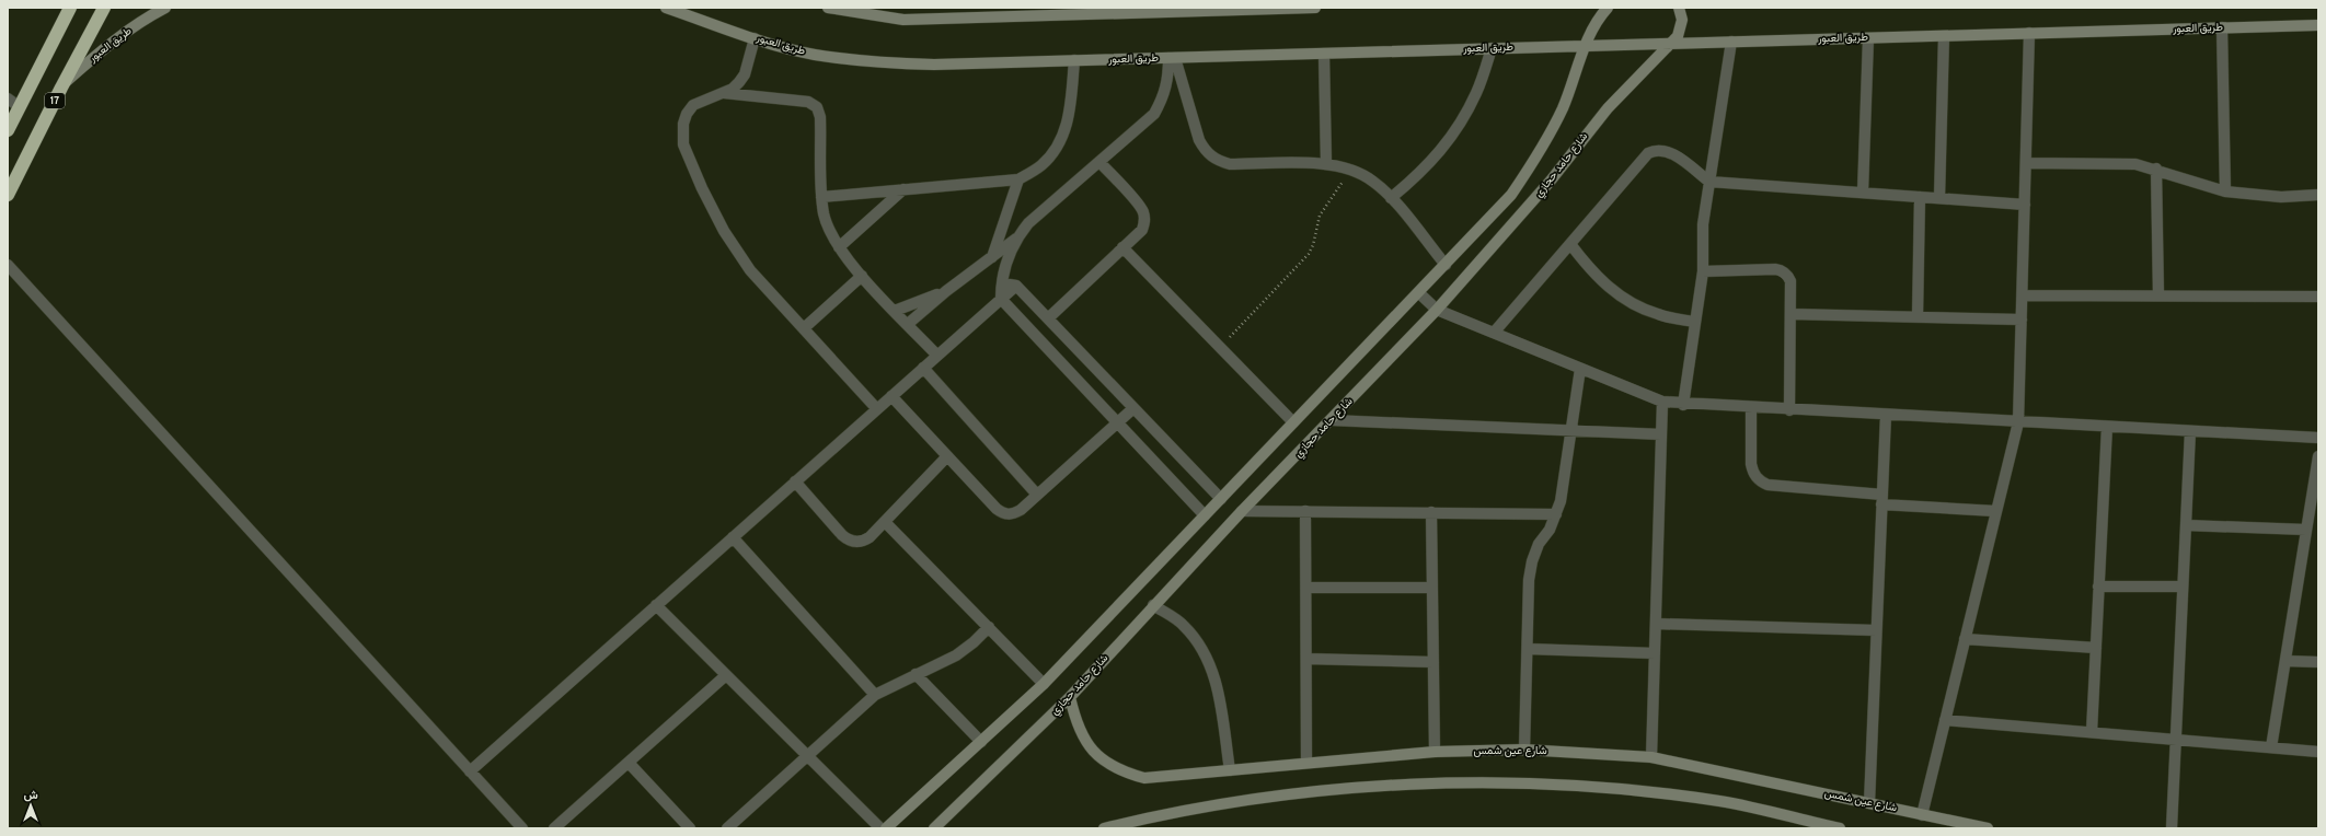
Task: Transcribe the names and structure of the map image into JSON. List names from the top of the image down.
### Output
{
  "streets": {
    "highway": ["17"],
    "street": ["طريق العبور", "شارع حامد حجازي", "شارع عين شمس"]
  },
  "crossings": [
    ["طريق العبور", "17"],
    ["طريق العبور", "شارع حامد حجازي"],
    ["شارع حامد حجازي", "شارع عين شمس"]
  ],
  "north": "top"
}
